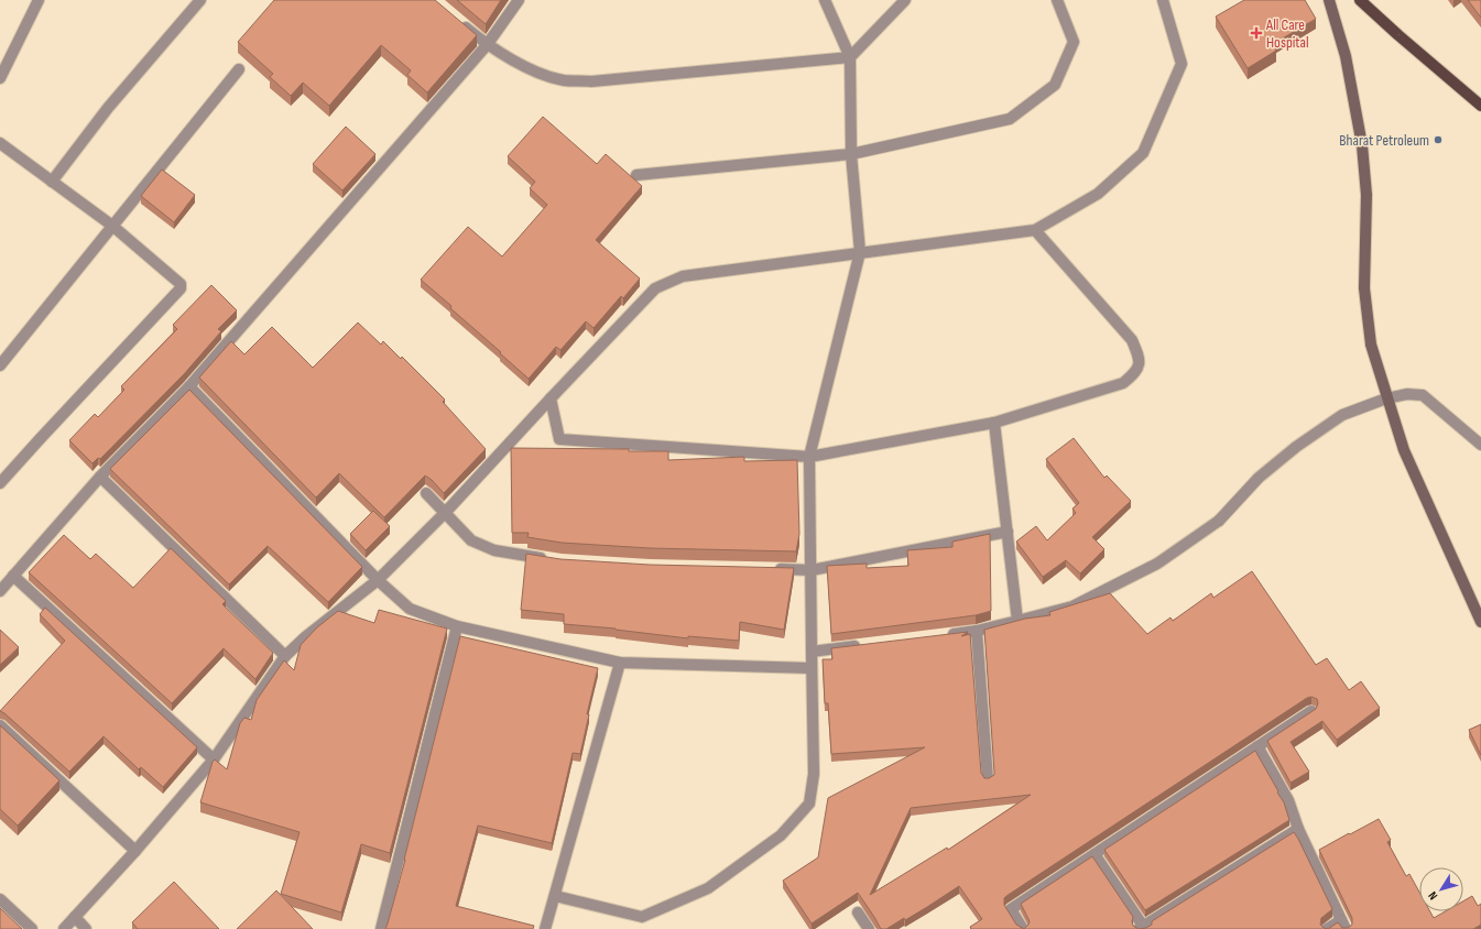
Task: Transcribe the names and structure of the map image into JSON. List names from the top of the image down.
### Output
{
  "places": {
    "health": ["All Care Hospital"],
    "other": ["Bharat Petroleum"]
  },
  "north": "bottom left"
}
